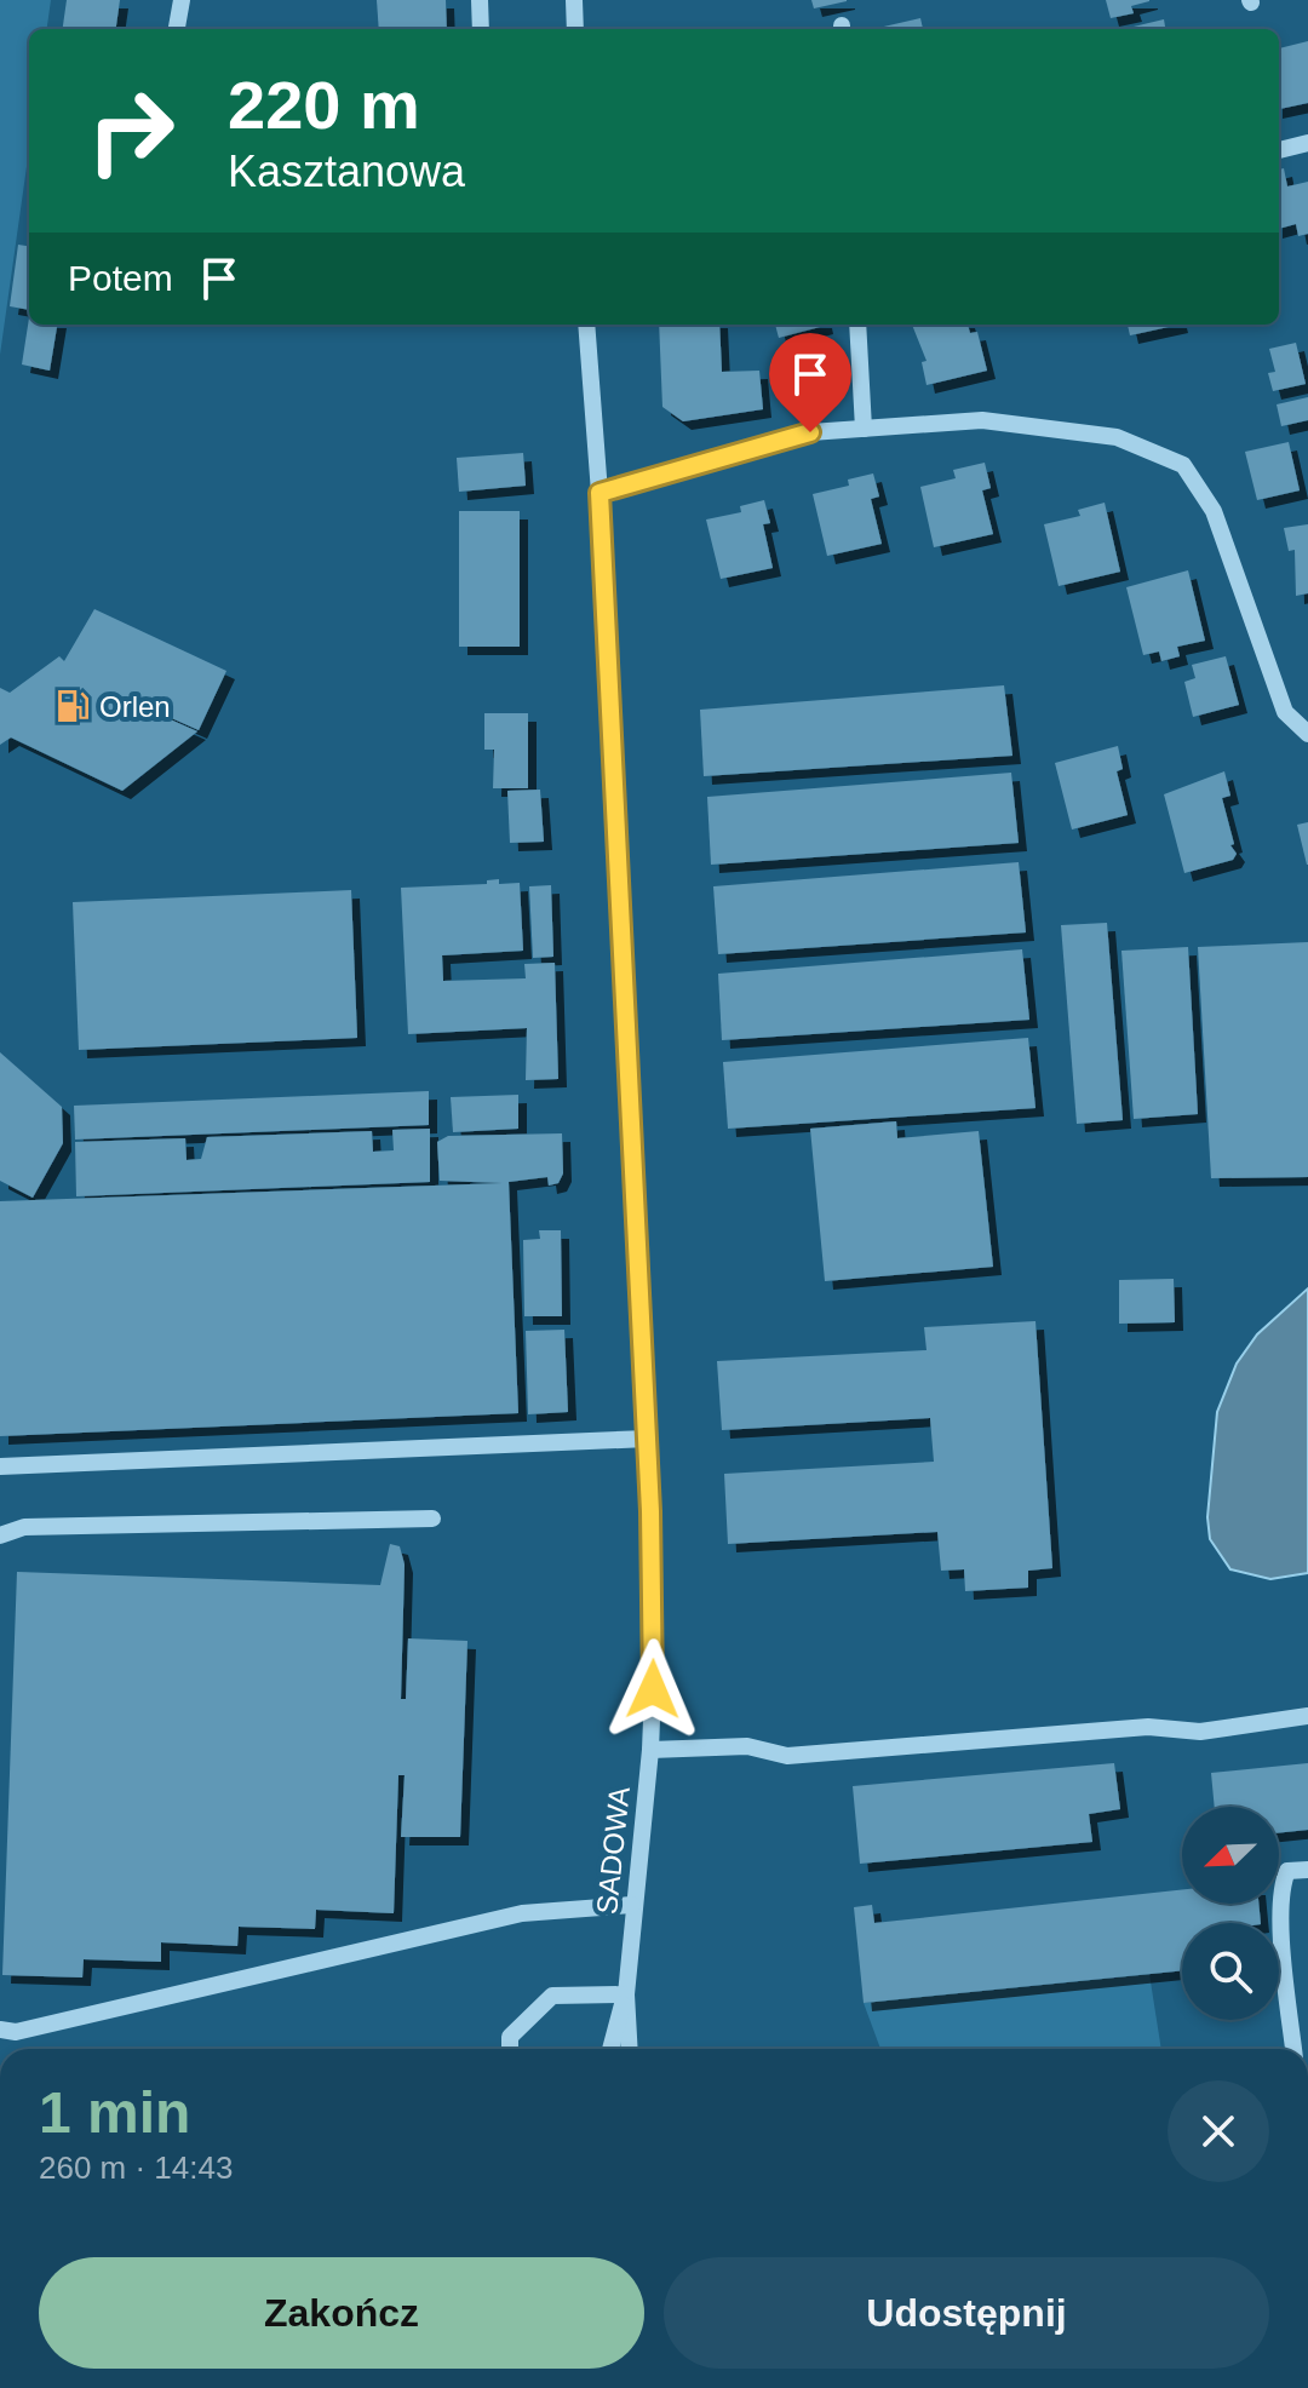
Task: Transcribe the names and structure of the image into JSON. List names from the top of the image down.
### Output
{
  "streets": {
    "street": ["SADOWA"]
  },
  "places": {
    "fuel station": ["Orlen"]
  },
  "north": "bottom left",
  "page": {
    "turn": ["220 m", "Kasztanowa"],
    "then": "Potem",
    "heading": ["1 min", "260 m · 14:43"],
    "buttons": ["Zakończ", "Udostępnij"]
  }
}
